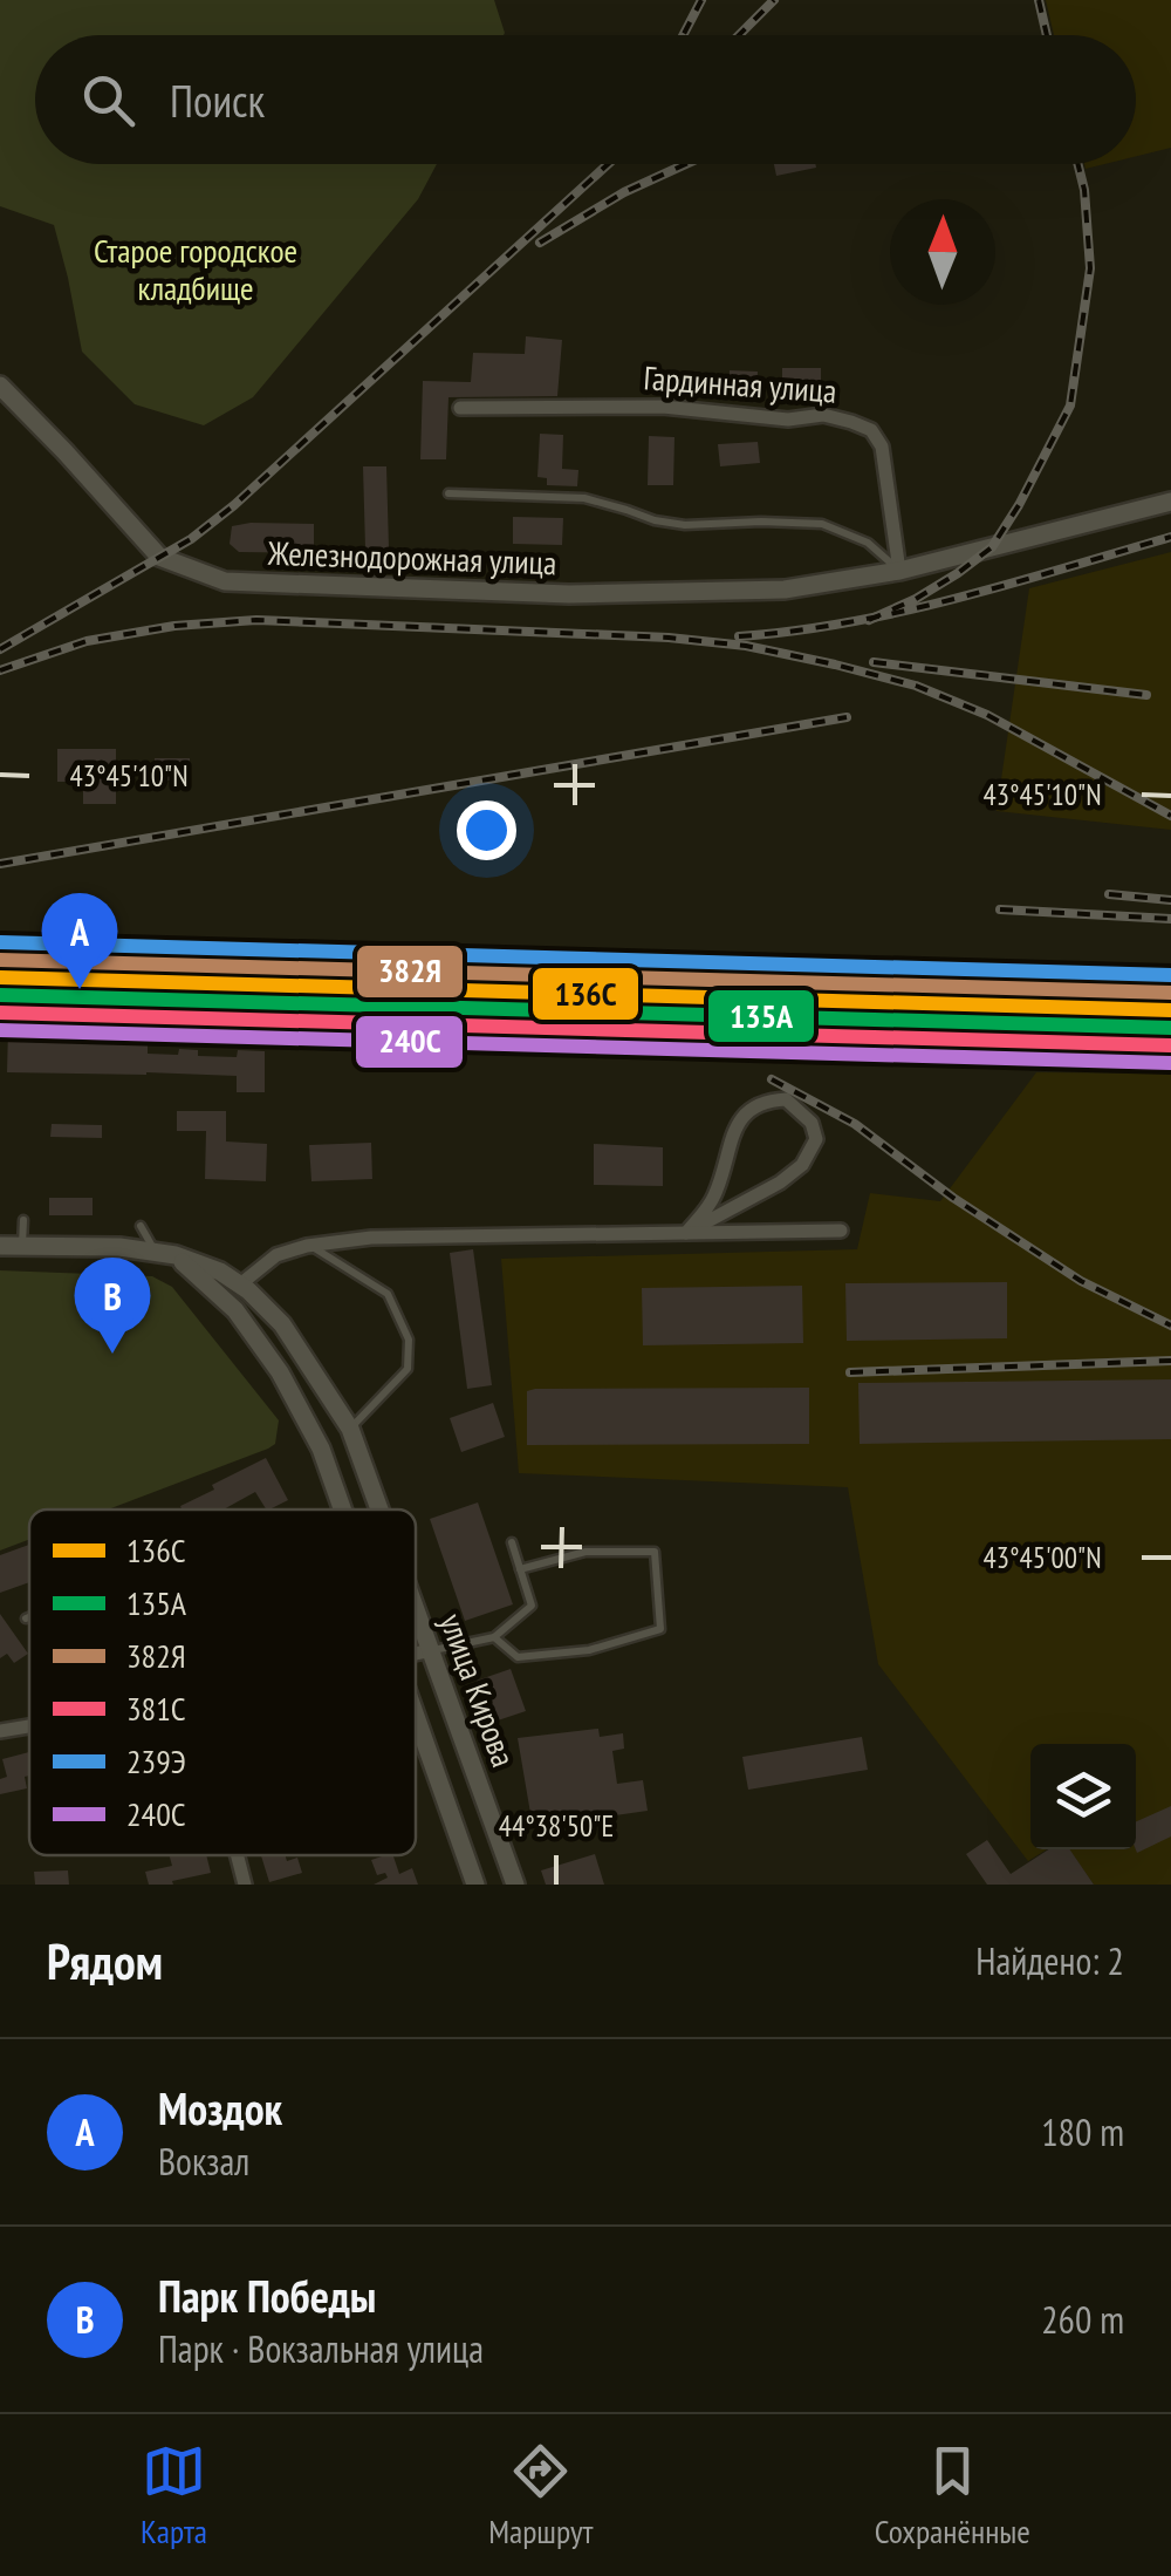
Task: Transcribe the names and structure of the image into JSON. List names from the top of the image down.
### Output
{
  "streets": {
    "street": ["Гардинная улица", "Железнодорожная улица", "улица Кирова"]
  },
  "crossings": [
    ["Гардинная улица", "Железнодорожная улица"]
  ],
  "parks": ["Старое городское кладбище"],
  "lines": [
    "transit line 239Э",
    "transit line 382Я",
    "transit line 136С",
    "transit line 135А",
    "transit line 381С",
    "transit line 240С"
  ],
  "legend": [
    "136С",
    "135А",
    "382Я",
    "381С",
    "239Э",
    "240С"
  ],
  "north": "top",
  "page": {
    "search": "Поиск",
    "pins": ["A", "B"],
    "heading": ["Рядом", "Найдено: 2"],
    "list": [
      {
        "mark": "A",
        "name": "Моздок",
        "note": "Вокзал",
        "value": "180 m"
      },
      {
        "mark": "B",
        "name": "Парк Победы",
        "note": "Парк · Вокзальная улица",
        "value": "260 m"
      }
    ],
    "nav": ["Карта", "Маршрут", "Сохранённые"]
  },
  "coordinates": ["43°45'10\"N", "43°45'00\"N", "44°38'50\"E"]
}
